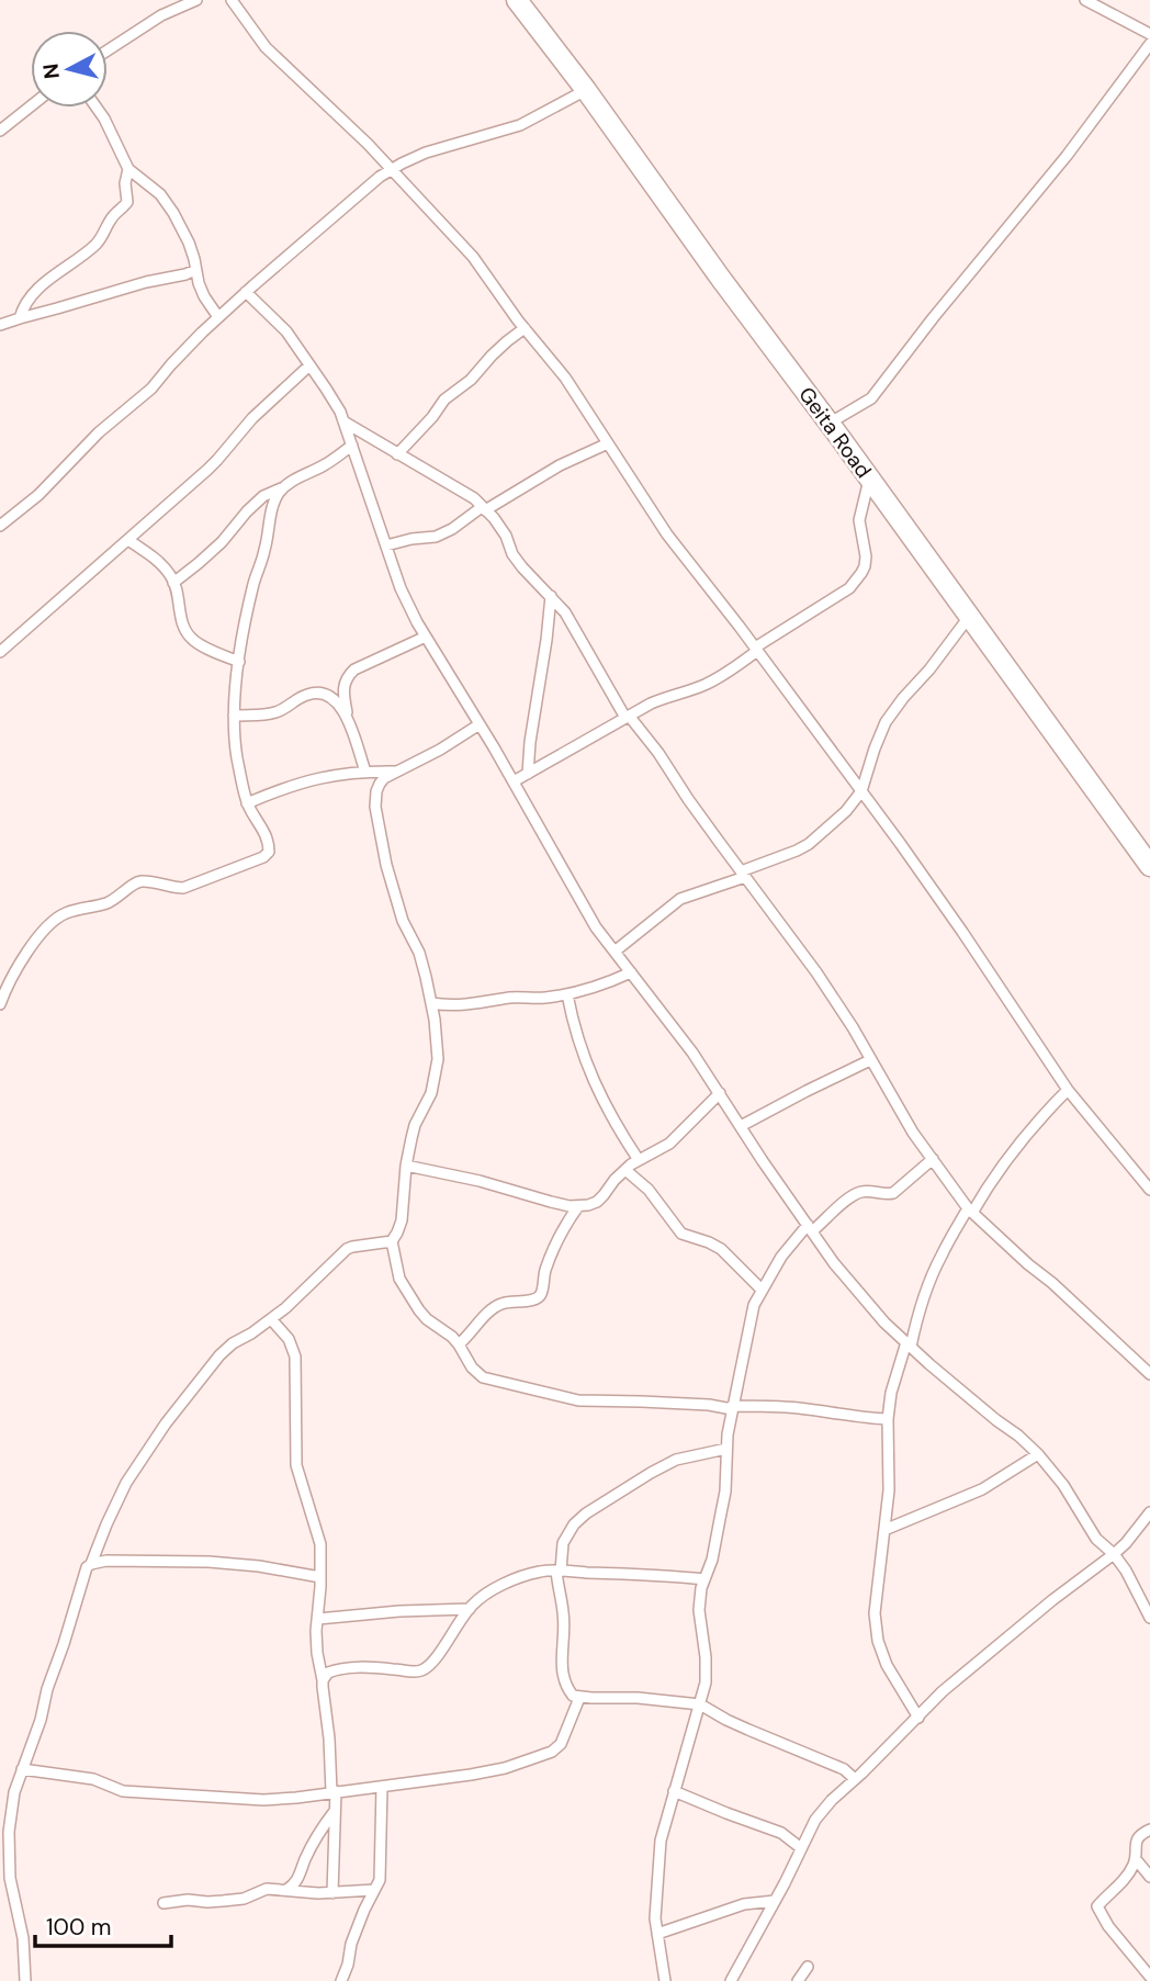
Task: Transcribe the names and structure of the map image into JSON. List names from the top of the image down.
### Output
{
  "streets": {
    "highway": ["Geita Road"]
  },
  "scale_bar": "100 m",
  "north": "left"
}
